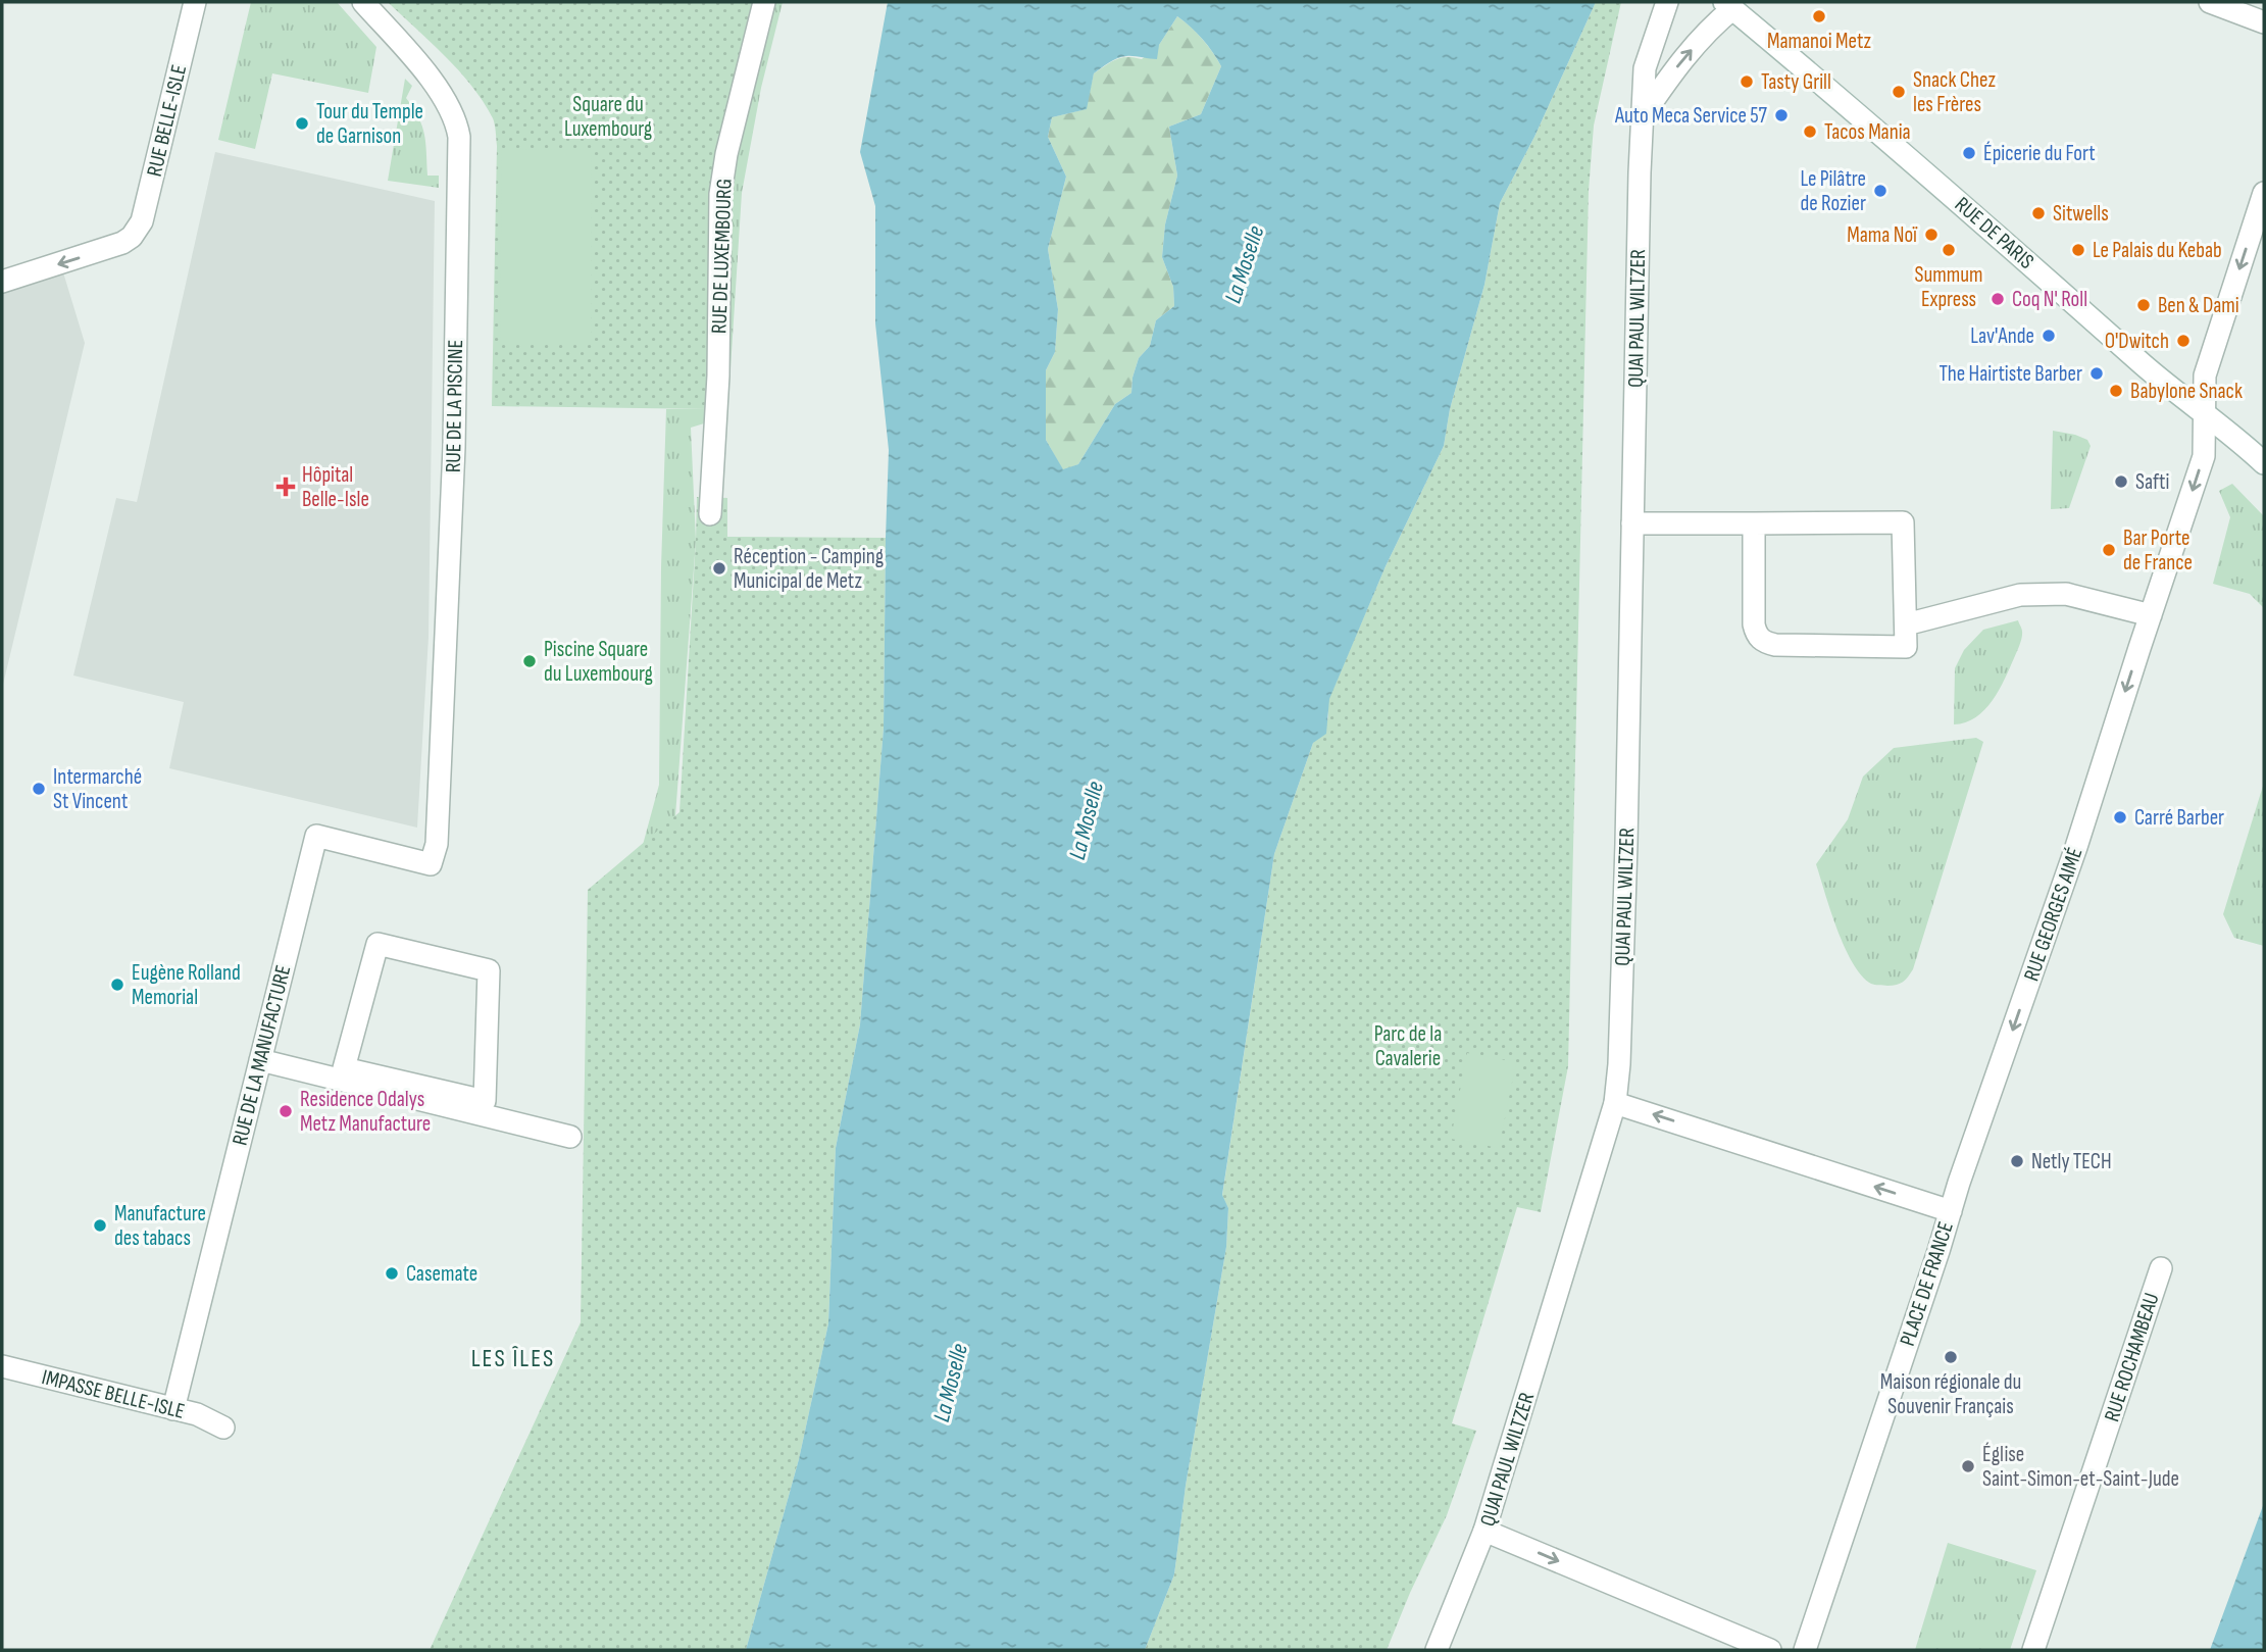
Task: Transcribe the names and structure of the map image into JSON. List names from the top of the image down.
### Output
{
  "streets": {
    "street": [
      "RUE BELLE-ISLE",
      "RUE DE PARIS",
      "RUE DE LUXEMBOURG",
      "QUAI PAUL WILTZER",
      "RUE DE LA PISCINE",
      "RUE GEORGES AIMÉ",
      "RUE DE LA MANUFACTURE",
      "PLACE DE FRANCE",
      "RUE ROCHAMBEAU",
      "IMPASSE BELLE-ISLE"
    ]
  },
  "crossings": [
    ["RUE DE PARIS", "RUE GEORGES AIMÉ"],
    ["QUAI PAUL WILTZER", "PLACE DE FRANCE"],
    ["RUE DE LA PISCINE", "RUE DE LA MANUFACTURE"],
    ["RUE GEORGES AIMÉ", "PLACE DE FRANCE"],
    ["RUE DE LA MANUFACTURE", "IMPASSE BELLE-ISLE"]
  ],
  "one_way": ["RUE BELLE-ISLE", "RUE GEORGES AIMÉ", "PLACE DE FRANCE"],
  "districts": ["LES ÎLES"],
  "water": ["La Moselle"],
  "parks": ["Square du Luxembourg", "Parc de la Cavalerie"],
  "places": {
    "other": [
      "Mamanoi Metz",
      "Tasty Grill",
      "Snack Chez les Frères",
      "Auto Meca Service 57",
      "Tour du Temple de Garnison",
      "Tacos Mania",
      "Épicerie du Fort",
      "Le Pilâtre de Rozier",
      "Sitwells",
      "Mama Noï",
      "Summum Express",
      "Le Palais du Kebab",
      "Coq N' Roll",
      "Ben & Dami",
      "Lav'Ande",
      "O'Dwitch",
      "The Hairtiste Barber",
      "Babylone Snack",
      "Safti",
      "Bar Porte de France",
      "Réception - Camping Municipal de Metz",
      "Piscine Square du Luxembourg",
      "Intermarché St Vincent",
      "Carré Barber",
      "Eugène Rolland Memorial",
      "Residence Odalys Metz Manufacture",
      "Netly TECH",
      "Manufacture des tabacs",
      "Casemate",
      "Maison régionale du Souvenir Français",
      "Église Saint-Simon-et-Saint-Jude"
    ],
    "health": ["Hôpital Belle-Isle"]
  }
}
